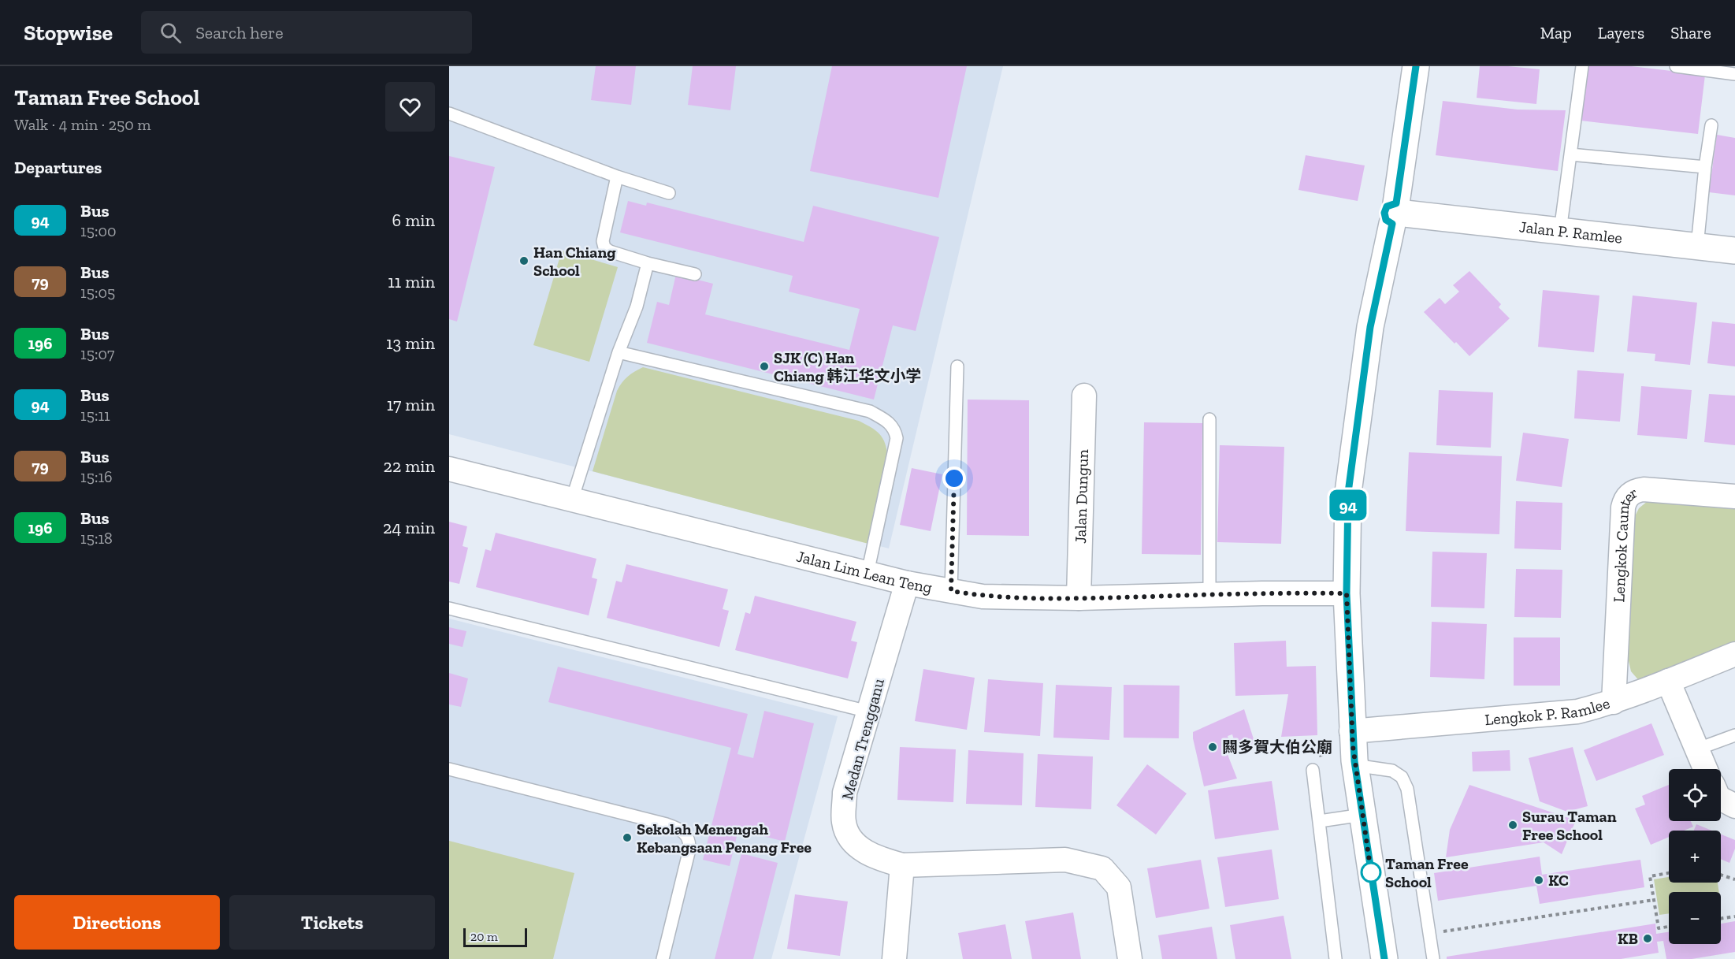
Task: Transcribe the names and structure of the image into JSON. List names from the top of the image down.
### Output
{
  "streets": {
    "main road": ["Jalan P. Ramlee"],
    "street": [
      "Jalan Dungun",
      "Lengkok Caunter",
      "Jalan Lim Lean Teng",
      "Lengkok P. Ramlee",
      "Medan Trengganu"
    ]
  },
  "crossings": [
    ["Jalan Dungun", "Jalan Lim Lean Teng"],
    ["Lengkok Caunter", "Lengkok P. Ramlee"],
    ["Jalan Lim Lean Teng", "Medan Trengganu"]
  ],
  "places": [
    "Han Chiang School",
    "SJK (C) Han Chiang 韩江华文小学",
    "闗多賀大伯公廟",
    "Surau Taman Free School",
    "Sekolah Menengah Kebangsaan Penang Free",
    "Taman Free School",
    "KC",
    "KB"
  ],
  "lines": ["bus line 94"],
  "scale_bar": "20 m",
  "page": {
    "header": "Stopwise",
    "search": "Search here",
    "nav": ["Map", "Layers", "Share"],
    "heading": [
      ["Taman Free School", "Walk · 4 min · 250 m"],
      "Departures"
    ],
    "on_map": "94",
    "list": [
      {
        "mark": "94",
        "name": "Bus",
        "note": "15:00",
        "value": "6 min"
      },
      {
        "mark": "79",
        "name": "Bus",
        "note": "15:05",
        "value": "11 min"
      },
      {
        "mark": "196",
        "name": "Bus",
        "note": "15:07",
        "value": "13 min"
      },
      {
        "mark": "94",
        "name": "Bus",
        "note": "15:11",
        "value": "17 min"
      },
      {
        "mark": "79",
        "name": "Bus",
        "note": "15:16",
        "value": "22 min"
      },
      {
        "mark": "196",
        "name": "Bus",
        "note": "15:18",
        "value": "24 min"
      }
    ],
    "map_buttons": ["+", "−"],
    "buttons": ["Directions", "Tickets"],
    "scale": "20 m"
  }
}
